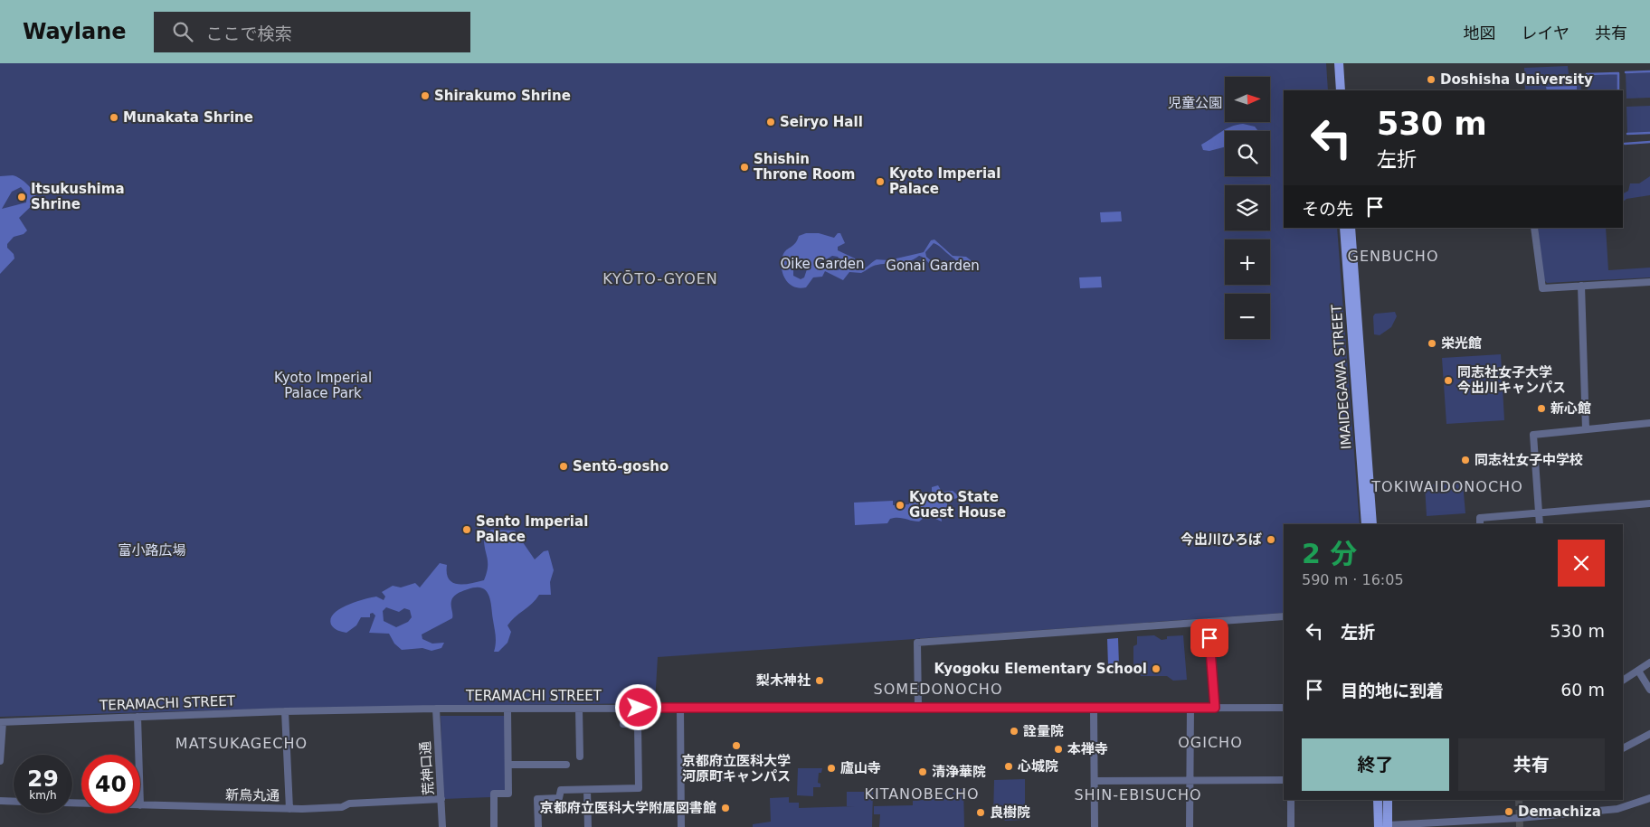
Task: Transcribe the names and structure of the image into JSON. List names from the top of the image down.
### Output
{
  "streets": {
    "main road": ["IMAIDEGAWA STREET"],
    "street": ["TERAMACHI STREET", "荒神口通", "新烏丸通"]
  },
  "crossings": [
    ["TERAMACHI STREET", "荒神口通"],
    ["荒神口通", "新烏丸通"]
  ],
  "districts": [
    "GENBUCHO",
    "KYŌTO-GYOEN",
    "TOKIWAIDONOCHO",
    "SOMEDONOCHO",
    "OGICHO",
    "MATSUKAGECHO",
    "KITANOBECHO",
    "SHIN-EBISUCHO"
  ],
  "parks": [
    "児童公園",
    "Oike Garden",
    "Gonai Garden",
    "Kyoto Imperial Palace Park",
    "富小路広場"
  ],
  "places": [
    "Doshisha University",
    "Shirakumo Shrine",
    "Munakata Shrine",
    "Seiryo Hall",
    "Shishin Throne Room",
    "Kyoto Imperial Palace",
    "Itsukushima Shrine",
    "栄光館",
    "同志社女子大学 今出川キャンパス",
    "新心館",
    "同志社女子中学校",
    "Sentō-gosho",
    "Kyoto State Guest House",
    "Sento Imperial Palace",
    "今出川ひろば",
    "Kyogoku Elementary School",
    "梨木神社",
    "詮量院",
    "京都府立医科大学 河原町キャンパス",
    "本禅寺",
    "心城院",
    "廬山寺",
    "清浄華院",
    "京都府立医科大学附属図書館",
    "Demachiza",
    "良樹院"
  ],
  "north": "right",
  "page": {
    "header": "Waylane",
    "search": "ここで検索",
    "nav": ["地図", "レイヤ", "共有"],
    "map_buttons": ["+", "−"],
    "turn": ["530 m", "左折"],
    "then": "その先",
    "heading": ["2 分", "590 m · 16:05"],
    "list": [
      {
        "name": "左折",
        "value": "530 m"
      },
      {
        "name": "目的地に到着",
        "value": "60 m"
      }
    ],
    "buttons": ["終了", "共有"],
    "speed": "29 km/h",
    "limit": "40"
  }
}
